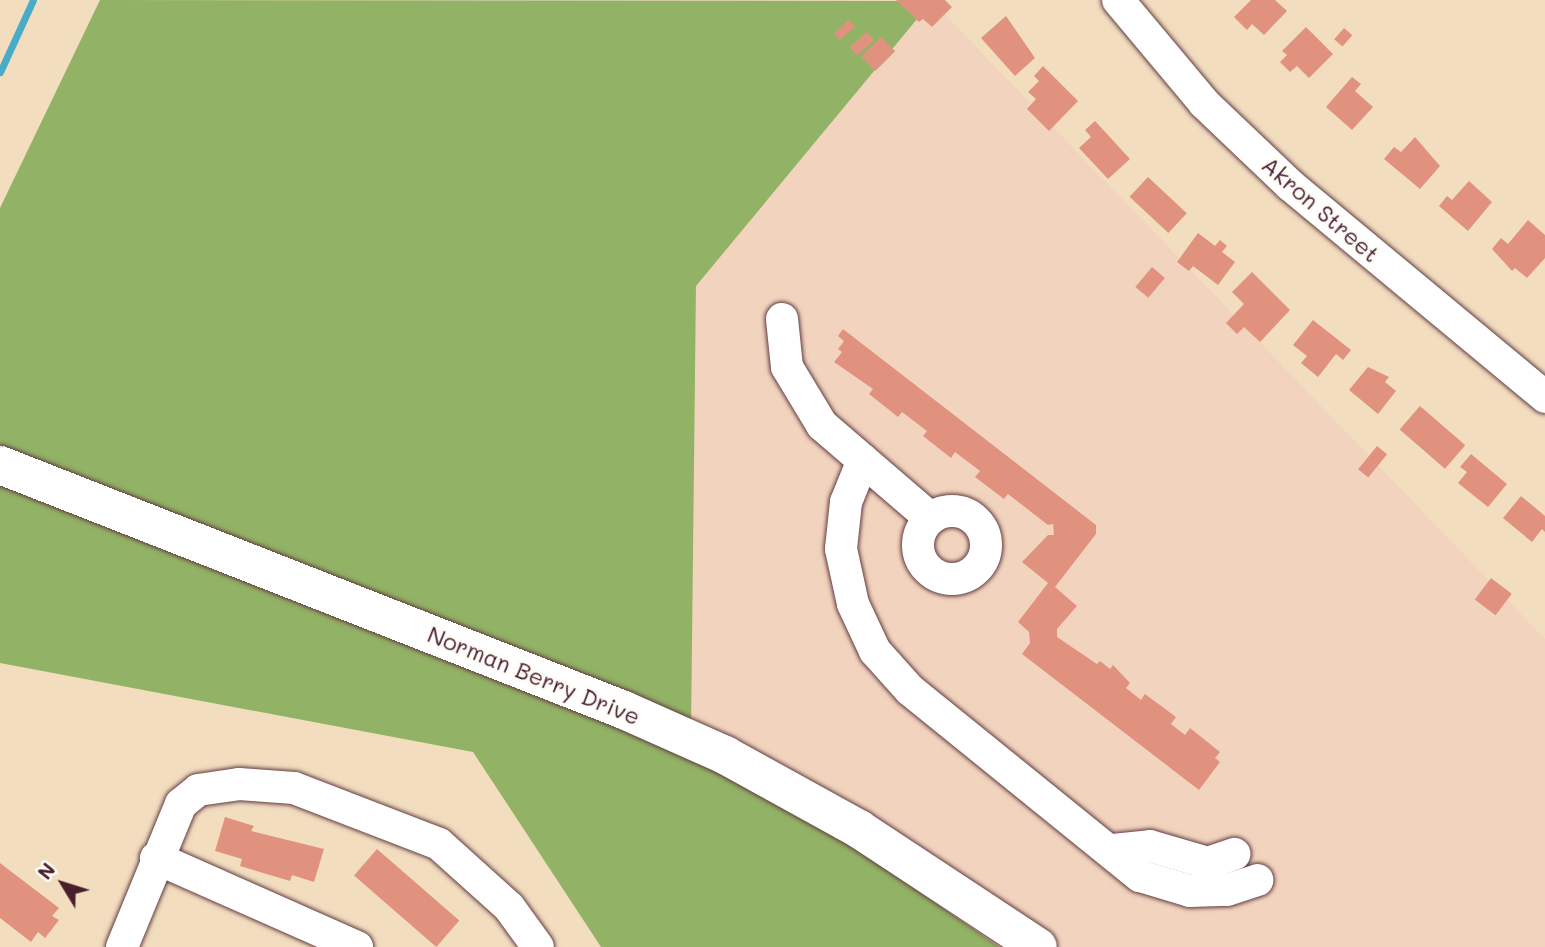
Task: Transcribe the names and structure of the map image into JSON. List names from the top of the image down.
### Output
{
  "streets": {
    "main road": ["Norman Berry Drive"],
    "street": ["Akron Street"]
  },
  "north": "top left"
}
